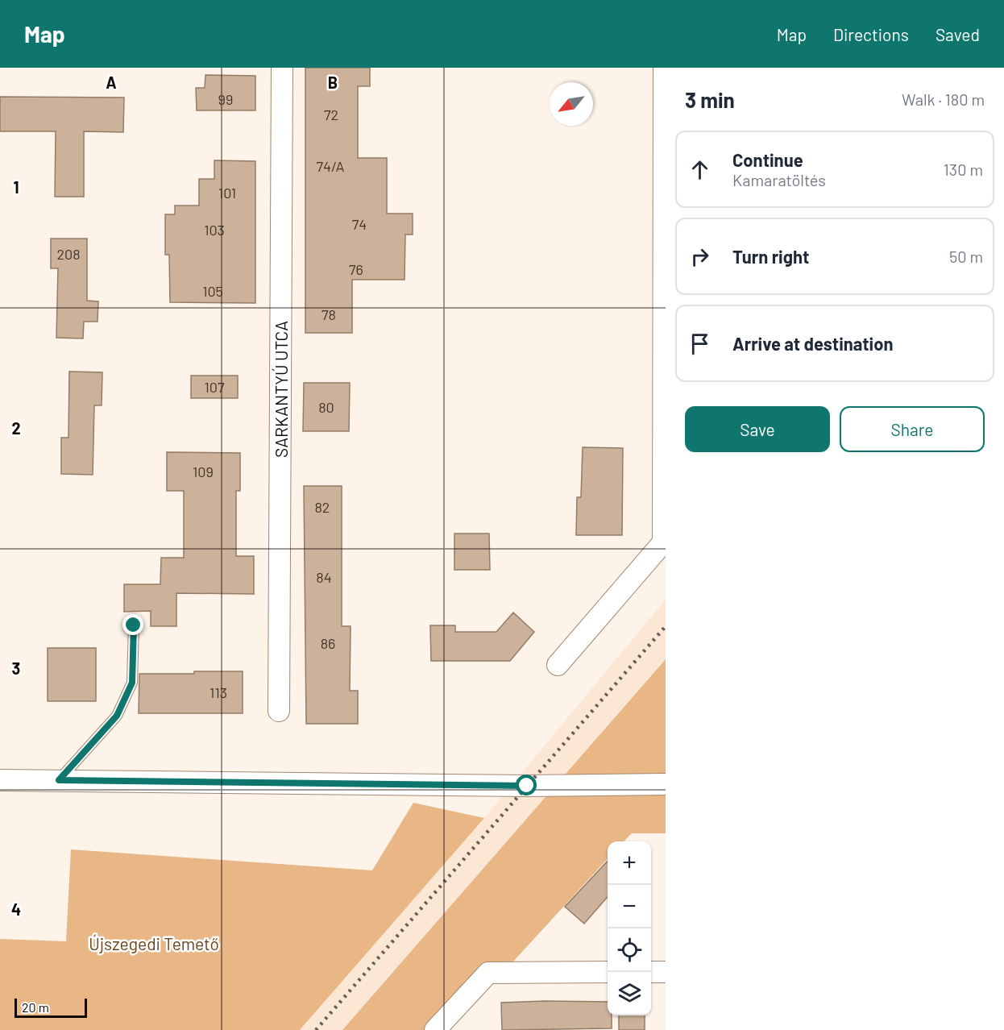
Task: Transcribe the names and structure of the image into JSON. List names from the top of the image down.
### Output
{
  "streets": {
    "street": ["SARKANTYÚ UTCA"]
  },
  "parks": ["Újszegedi Temető"],
  "house_numbers": [
    "99",
    "72",
    "74/A",
    "101",
    "74",
    "103",
    "208",
    "76",
    "105",
    "78",
    "107",
    "80",
    "109",
    "82",
    "84",
    "86",
    "113"
  ],
  "scale_bar": "20 m",
  "north": "bottom left",
  "page": {
    "header": "Map",
    "nav": ["Map", "Directions", "Saved"],
    "heading": ["3 min", "Walk · 180 m"],
    "list": [
      ["Continue", "Kamaratöltés", "130 m"],
      ["Turn right", "50 m"],
      "Arrive at destination"
    ],
    "buttons": ["Save", "Share"],
    "map_buttons": ["+", "−"],
    "scale": "20 m"
  },
  "grid": {
    "columns": ["A", "B"],
    "rows": [
      "1",
      "2",
      "3",
      "4"
    ]
  }
}
